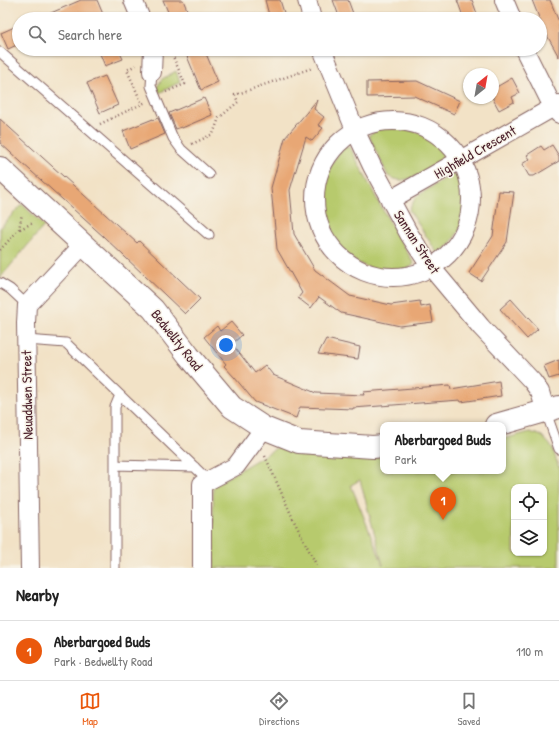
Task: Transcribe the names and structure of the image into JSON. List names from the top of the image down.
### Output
{
  "streets": {
    "main road": ["Bedwellty Road"],
    "street": ["Highfield Crescent", "Sannan Street", "Neuaddwen Street"]
  },
  "crossings": [
    ["Highfield Crescent", "Sannan Street"]
  ],
  "north": "top right",
  "page": {
    "search": "Search here",
    "popup": ["Aberbargoed Buds", "Park"],
    "pins": "1",
    "heading": "Nearby",
    "list": [
      {
        "mark": "1",
        "name": "Aberbargoed Buds",
        "note": "Park · Bedwellty Road",
        "value": "110 m"
      }
    ],
    "nav": ["Map", "Directions", "Saved"]
  }
}
